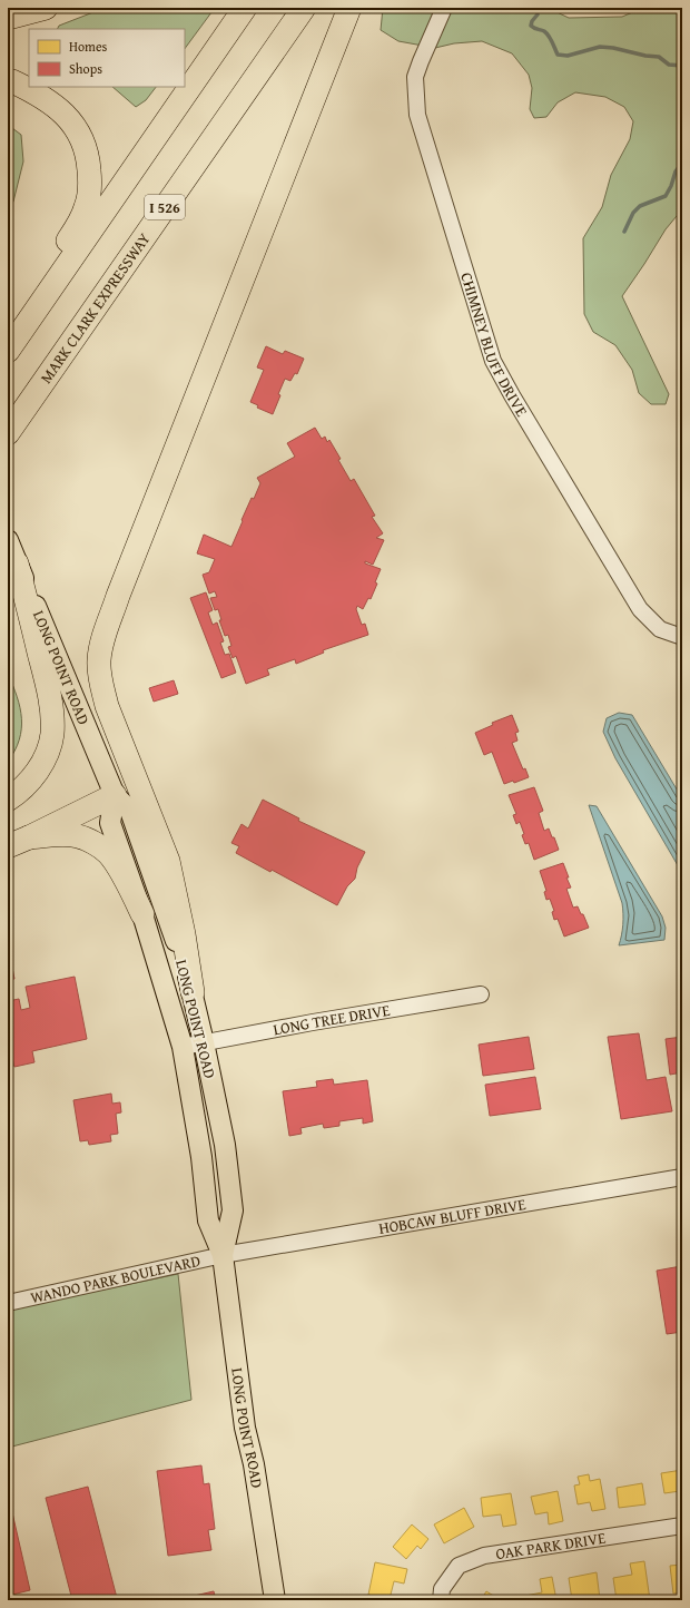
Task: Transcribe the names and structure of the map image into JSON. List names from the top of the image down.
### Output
{
  "streets": {
    "highway": ["I 526", "MARK CLARK EXPRESSWAY"],
    "main road": ["LONG POINT ROAD"],
    "street": [
      "CHIMNEY BLUFF DRIVE",
      "LONG TREE DRIVE",
      "HOBCAW BLUFF DRIVE",
      "WANDO PARK BOULEVARD",
      "OAK PARK DRIVE"
    ]
  },
  "crossings": [
    ["LONG POINT ROAD", "LONG TREE DRIVE"],
    ["LONG POINT ROAD", "HOBCAW BLUFF DRIVE"],
    ["LONG POINT ROAD", "WANDO PARK BOULEVARD"],
    ["HOBCAW BLUFF DRIVE", "WANDO PARK BOULEVARD"]
  ],
  "legend": ["Homes", "Shops"]
}
